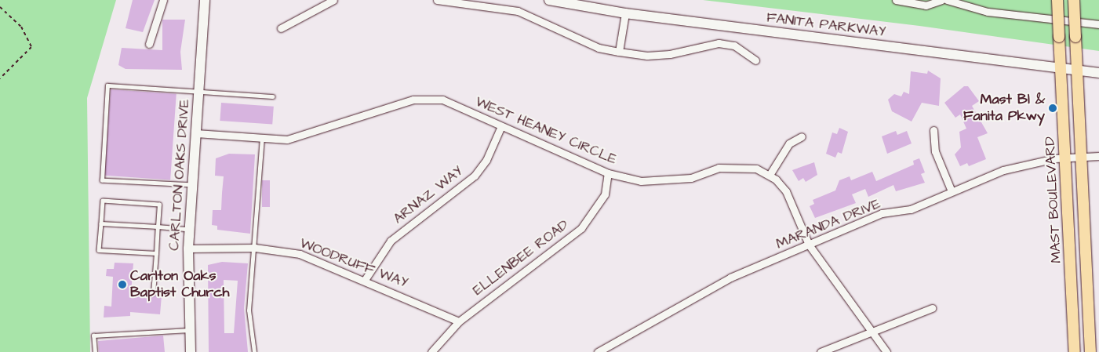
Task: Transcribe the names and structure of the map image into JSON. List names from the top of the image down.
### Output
{
  "streets": {
    "main road": ["MAST BOULEVARD"],
    "street": [
      "FANITA PARKWAY",
      "WEST HEANEY CIRCLE",
      "CARLTON OAKS DRIVE",
      "ARNAZ WAY",
      "MARANDA DRIVE",
      "ELLENBEE ROAD",
      "WOODRUFF WAY"
    ]
  },
  "crossings": [
    ["FANITA PARKWAY", "MAST BOULEVARD"],
    ["WEST HEANEY CIRCLE", "CARLTON OAKS DRIVE"],
    ["WEST HEANEY CIRCLE", "ARNAZ WAY"],
    ["WEST HEANEY CIRCLE", "MARANDA DRIVE"],
    ["WEST HEANEY CIRCLE", "ELLENBEE ROAD"],
    ["CARLTON OAKS DRIVE", "WOODRUFF WAY"],
    ["ARNAZ WAY", "WOODRUFF WAY"],
    ["MAST BOULEVARD", "MARANDA DRIVE"],
    ["ELLENBEE ROAD", "WOODRUFF WAY"]
  ],
  "places": ["Mast Bl & Fanita Pkwy", "Carlton Oaks Baptist Church"]
}
